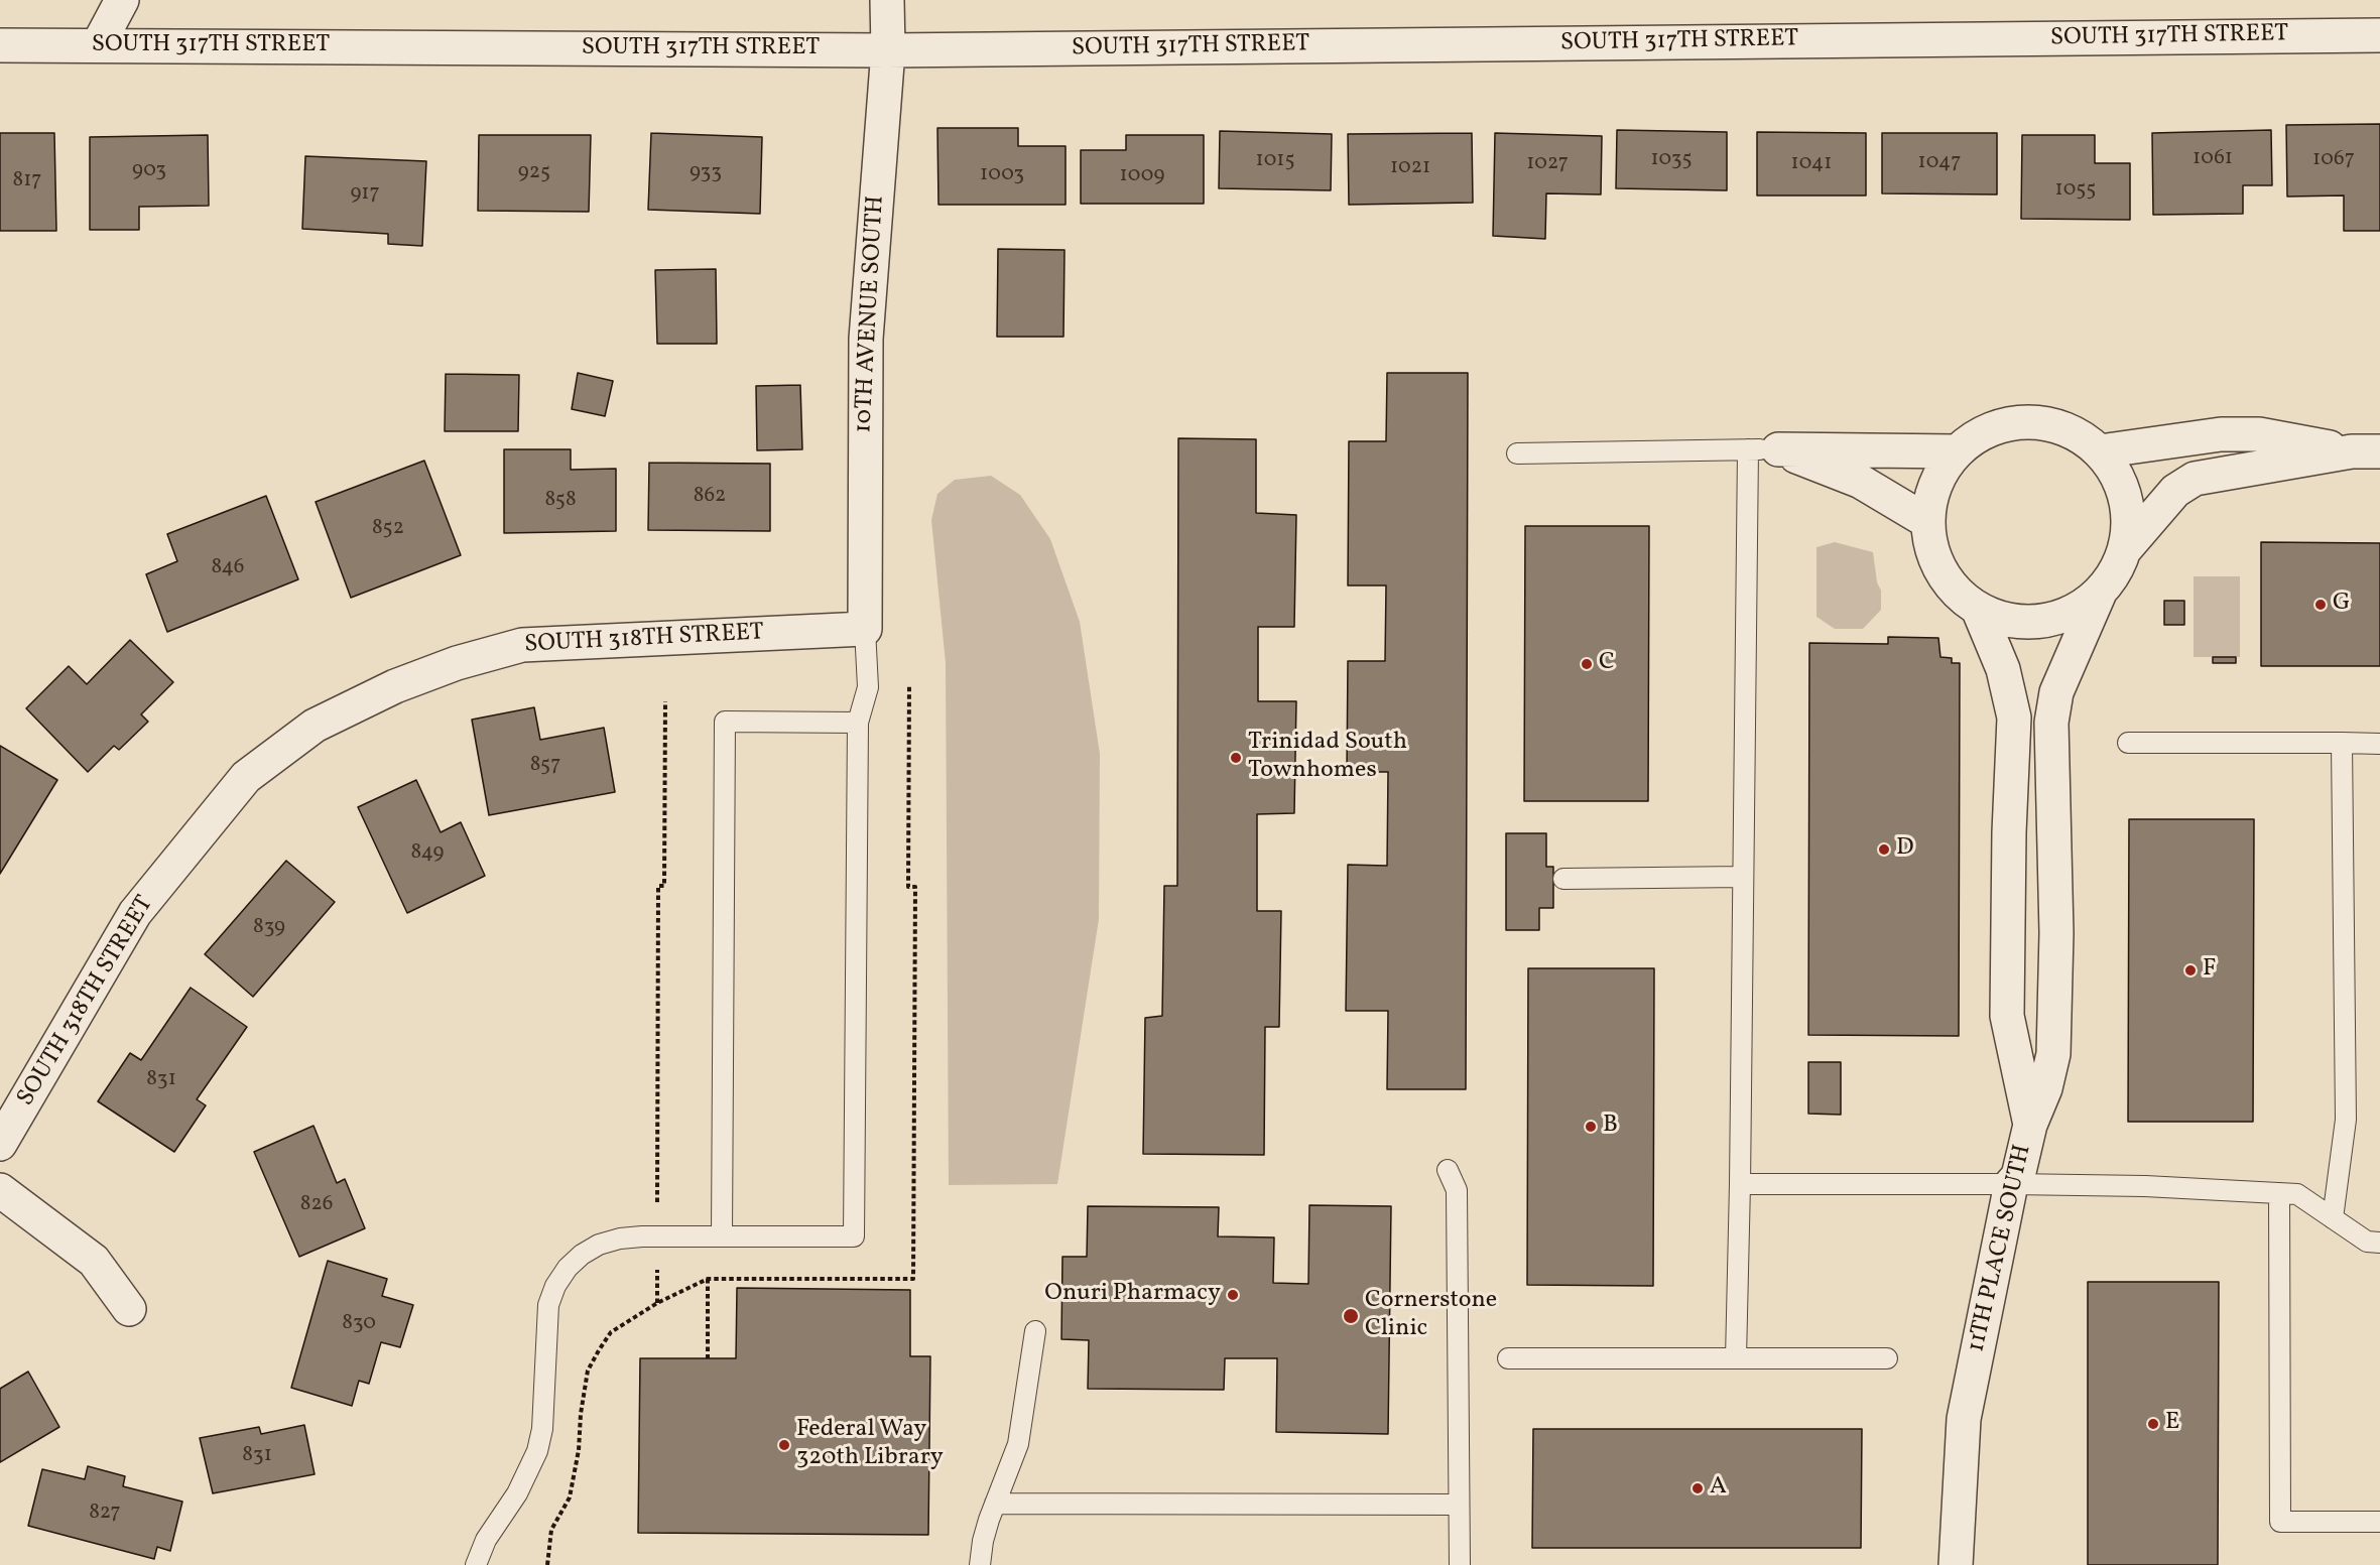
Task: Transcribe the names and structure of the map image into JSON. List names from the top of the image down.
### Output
{
  "streets": {
    "street": [
      "SOUTH 317TH STREET",
      "10TH AVENUE SOUTH",
      "SOUTH 318TH STREET",
      "11TH PLACE SOUTH"
    ]
  },
  "crossings": [
    ["SOUTH 317TH STREET", "10TH AVENUE SOUTH"],
    ["10TH AVENUE SOUTH", "SOUTH 318TH STREET"]
  ],
  "places": [
    "G",
    "C",
    "Trinidad South Townhomes",
    "D",
    "F",
    "B",
    "Onuri Pharmacy",
    "Cornerstone Clinic",
    "E",
    "Federal Way 320th Library",
    "A"
  ],
  "house_numbers": [
    "1061",
    "1035",
    "1067",
    "1015",
    "1047",
    "1027",
    "1041",
    "1021",
    "903",
    "925",
    "933",
    "1003",
    "1009",
    "817",
    "1055",
    "917",
    "862",
    "858",
    "852",
    "846",
    "857",
    "849",
    "839",
    "831",
    "826",
    "830",
    "831",
    "827"
  ]
}
